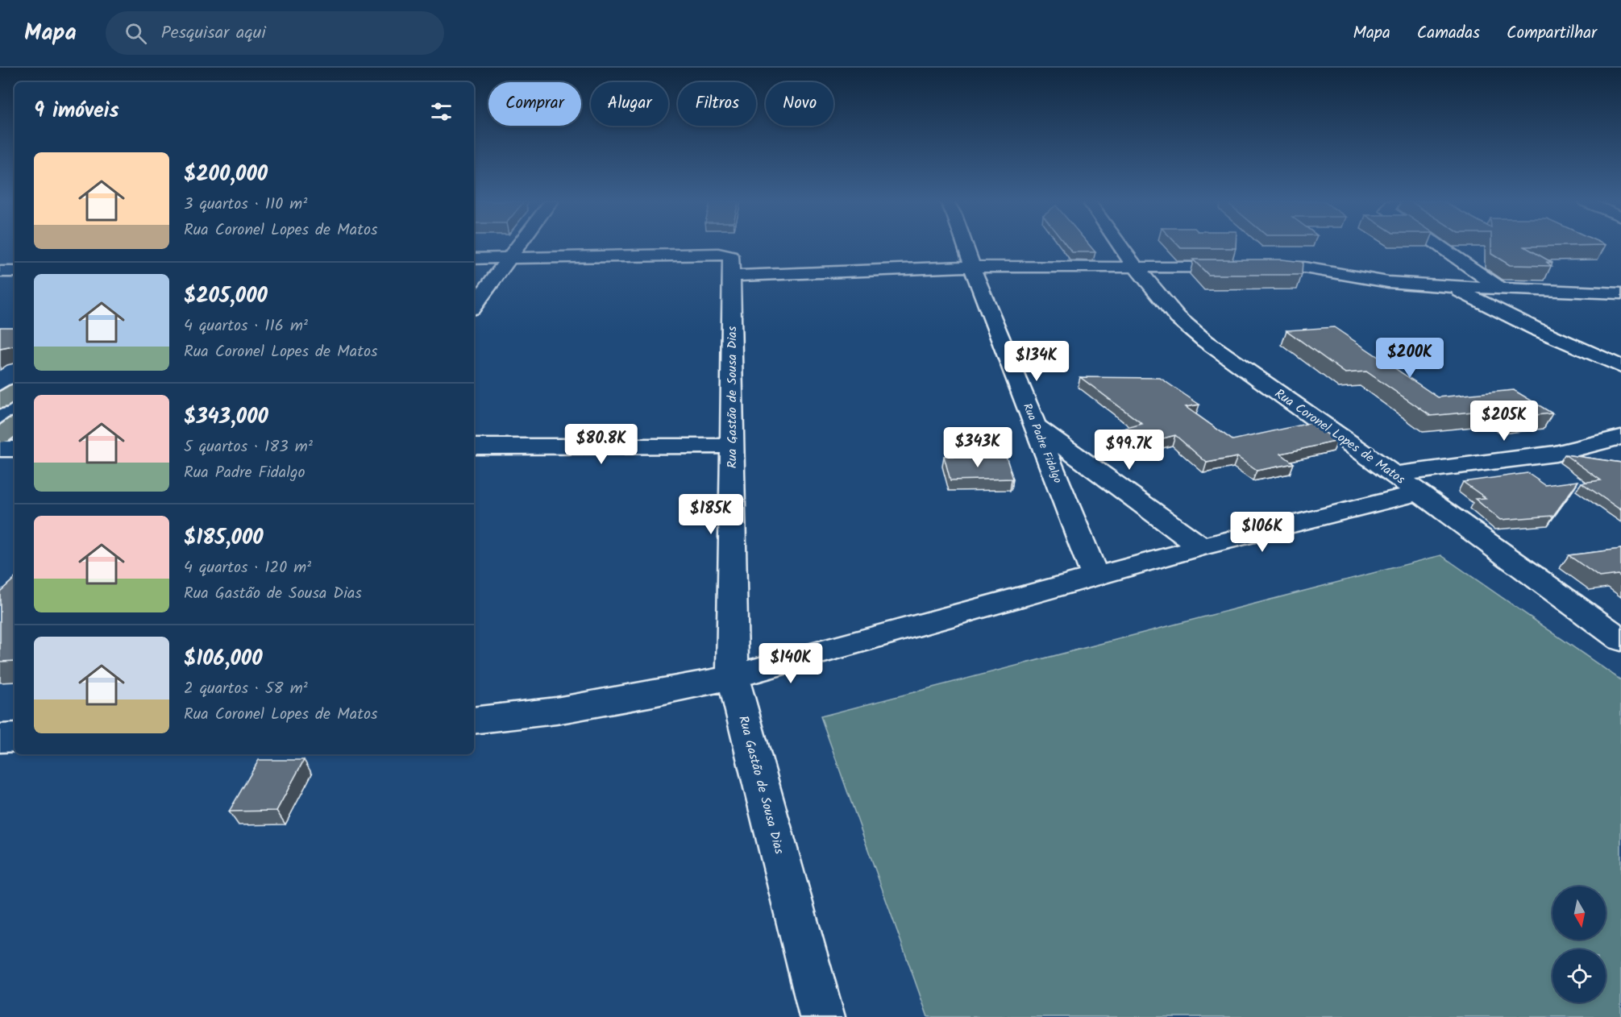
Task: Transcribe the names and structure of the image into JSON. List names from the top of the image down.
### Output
{
  "streets": {
    "street": ["Rua Gastão de Sousa Dias", "Rua Coronel Lopes de Matos", "Rua Padre Fidalgo"]
  },
  "north": "bottom",
  "page": {
    "header": "Mapa",
    "search": "Pesquisar aqui",
    "nav": ["Mapa", "Camadas", "Compartilhar"],
    "chip": [
      "Comprar",
      "Alugar",
      "Filtros",
      "Novo"
    ],
    "heading": "9 imóveis",
    "list": [
      {
        "name": "$200,000",
        "note": "3 quartos · 110 m² · Rua Coronel Lopes de Matos"
      },
      {
        "name": "$205,000",
        "note": "4 quartos · 116 m² · Rua Coronel Lopes de Matos"
      },
      {
        "name": "$343,000",
        "note": "5 quartos · 183 m² · Rua Padre Fidalgo"
      },
      {
        "name": "$185,000",
        "note": "4 quartos · 120 m² · Rua Gastão de Sousa Dias"
      },
      {
        "name": "$106,000",
        "note": "2 quartos · 58 m² · Rua Coronel Lopes de Matos"
      }
    ],
    "price": [
      "$200K",
      "$134K",
      "$205K",
      "$80.8K",
      "$343K",
      "$99.7K",
      "$185K",
      "$106K",
      "$140K"
    ]
  }
}
